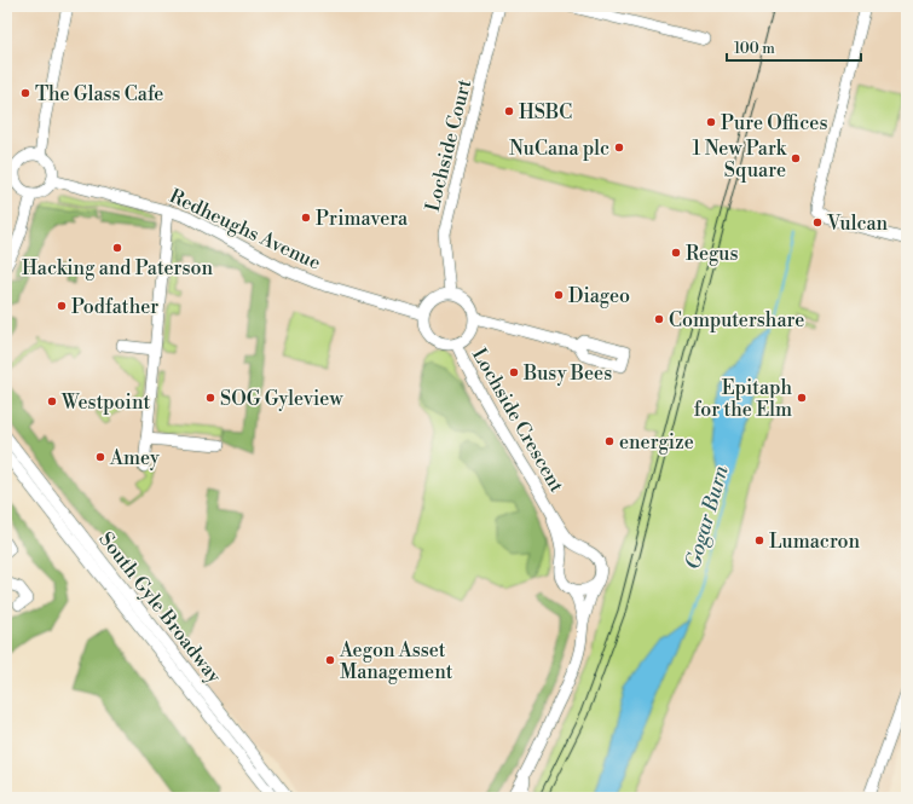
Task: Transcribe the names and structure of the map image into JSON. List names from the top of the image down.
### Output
{
  "streets": {
    "street": [
      "Lochside Court",
      "Redheughs Avenue",
      "Lochside Crescent",
      "South Gyle Broadway"
    ]
  },
  "crossings": [
    ["Lochside Court", "Redheughs Avenue"],
    ["Lochside Court", "Lochside Crescent"],
    ["Redheughs Avenue", "Lochside Crescent"]
  ],
  "water": ["Gogar Burn"],
  "places": [
    "The Glass Cafe",
    "HSBC",
    "Pure Offices",
    "NuCana plc",
    "1 New Park Square",
    "Primavera",
    "Vulcan",
    "Hacking and Paterson",
    "Regus",
    "Diageo",
    "Podfather",
    "Computershare",
    "Busy Bees",
    "SOG Gyleview",
    "Epitaph for the Elm",
    "Westpoint",
    "energize",
    "Amey",
    "Lumacron",
    "Aegon Asset Management"
  ],
  "scale_bar": "100 m"
}
